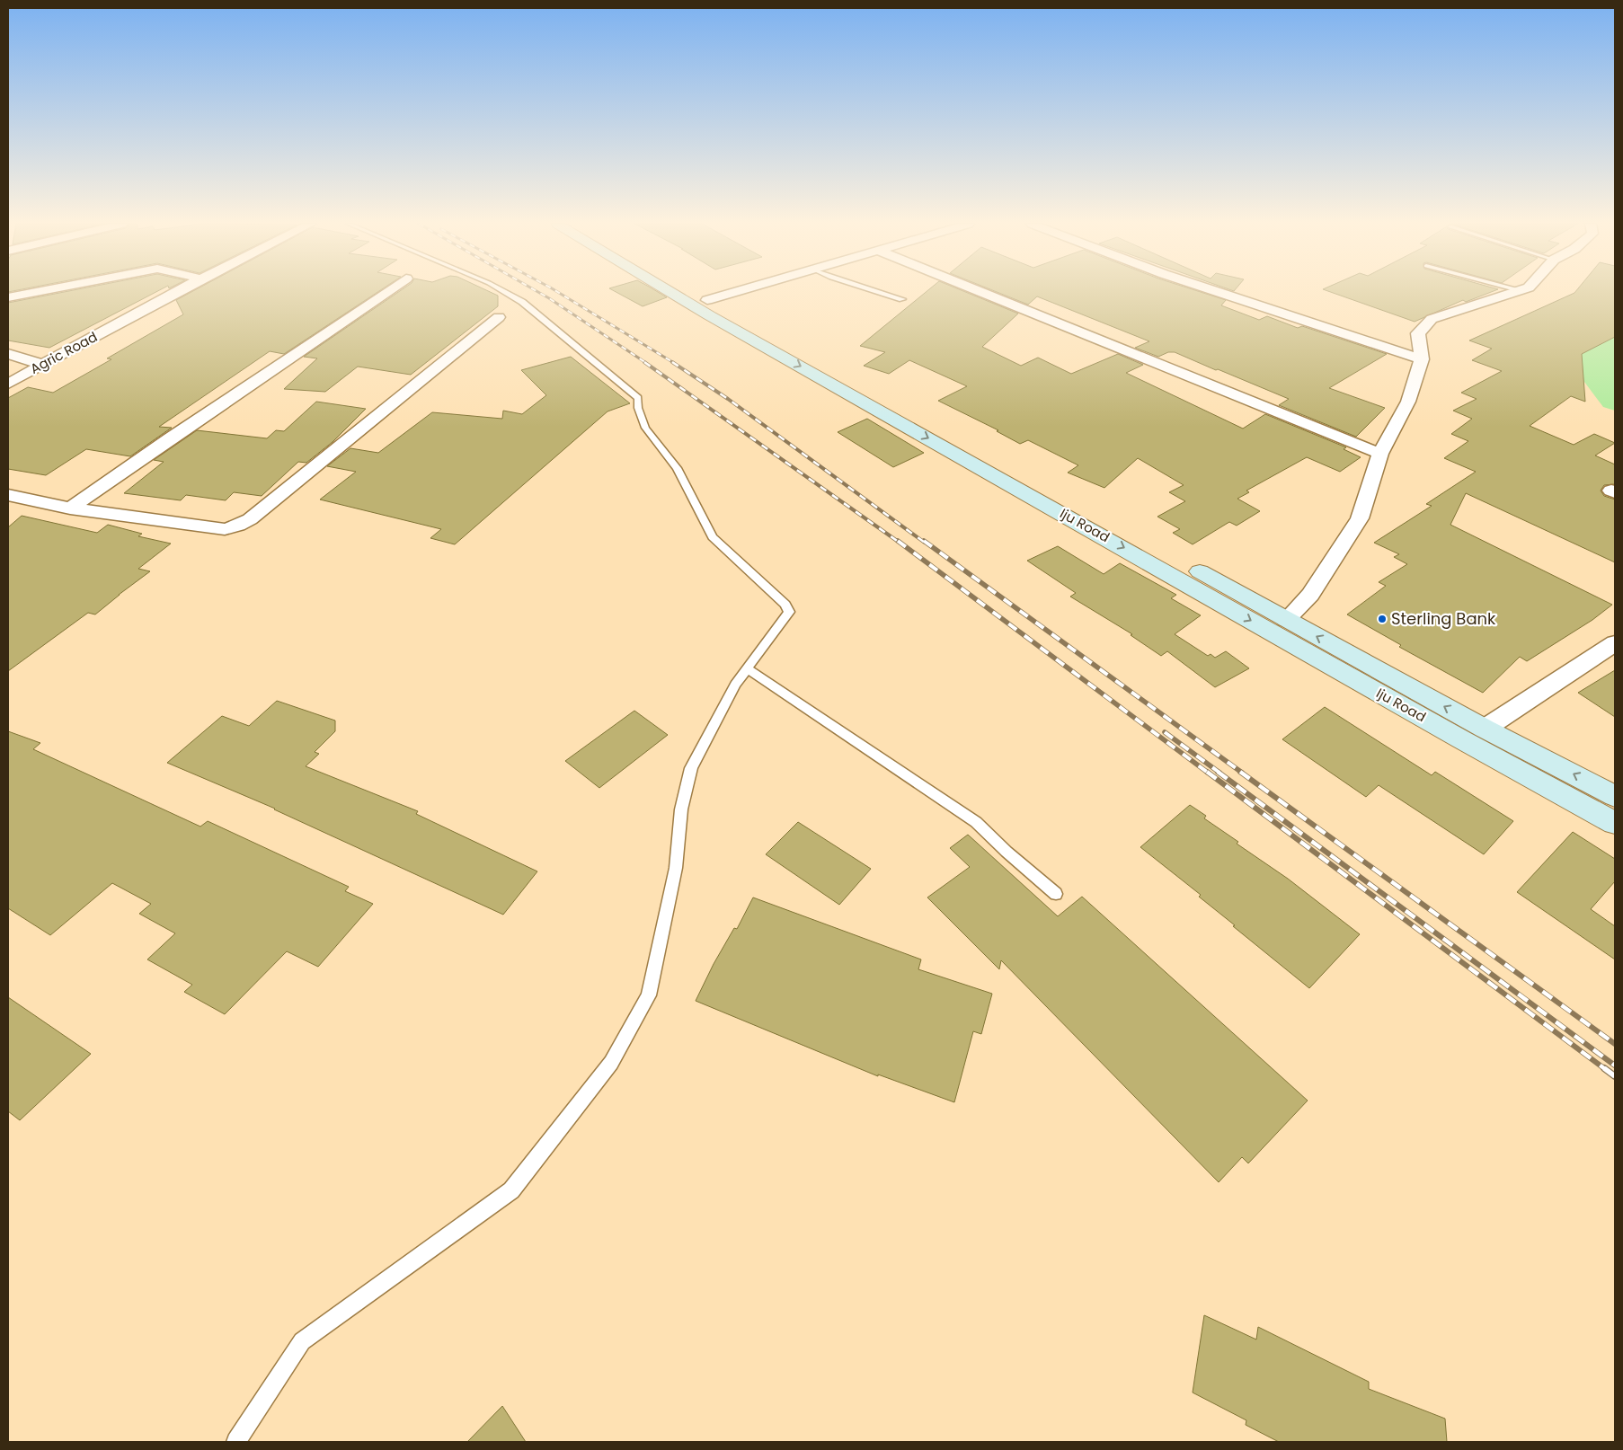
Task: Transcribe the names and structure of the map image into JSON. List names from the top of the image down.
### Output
{
  "streets": {
    "main road": ["Iju Road"],
    "street": ["Agric Road"]
  },
  "places": ["Sterling Bank"]
}
